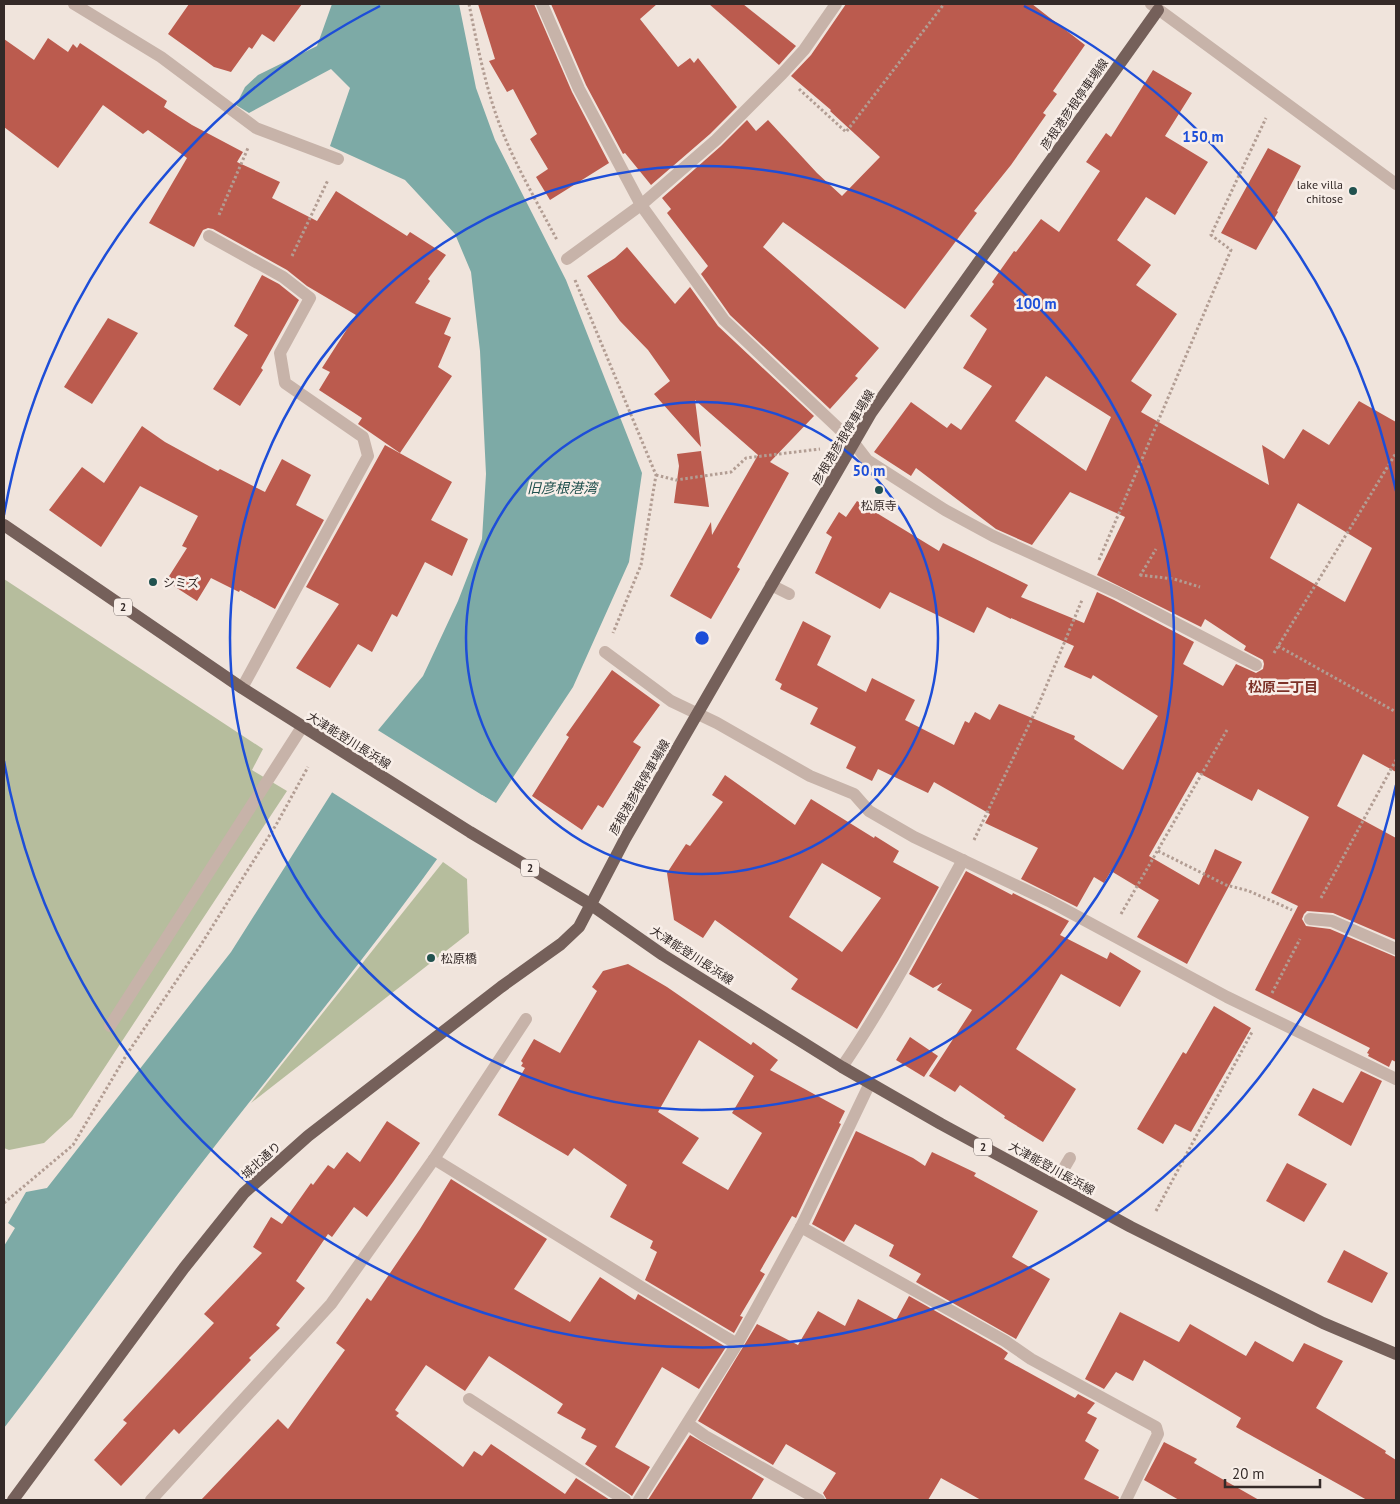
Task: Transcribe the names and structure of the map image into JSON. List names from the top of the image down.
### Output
{
  "streets": {
    "main road": [
      "彦根港彦根停車場線",
      "2",
      "大津能登川長浜線",
      "城北通り"
    ]
  },
  "crossings": [
    ["彦根港彦根停車場線", "大津能登川長浜線"],
    ["彦根港彦根停車場線", "城北通り"],
    ["大津能登川長浜線", "城北通り"]
  ],
  "districts": ["松原二丁目"],
  "water": ["旧彦根港湾"],
  "places": [
    "lake villa chitose",
    "松原寺",
    "シミズ",
    "松原橋"
  ],
  "scale_bar": "20 m",
  "rings": ["150 m", "100 m", "50 m"]
}
